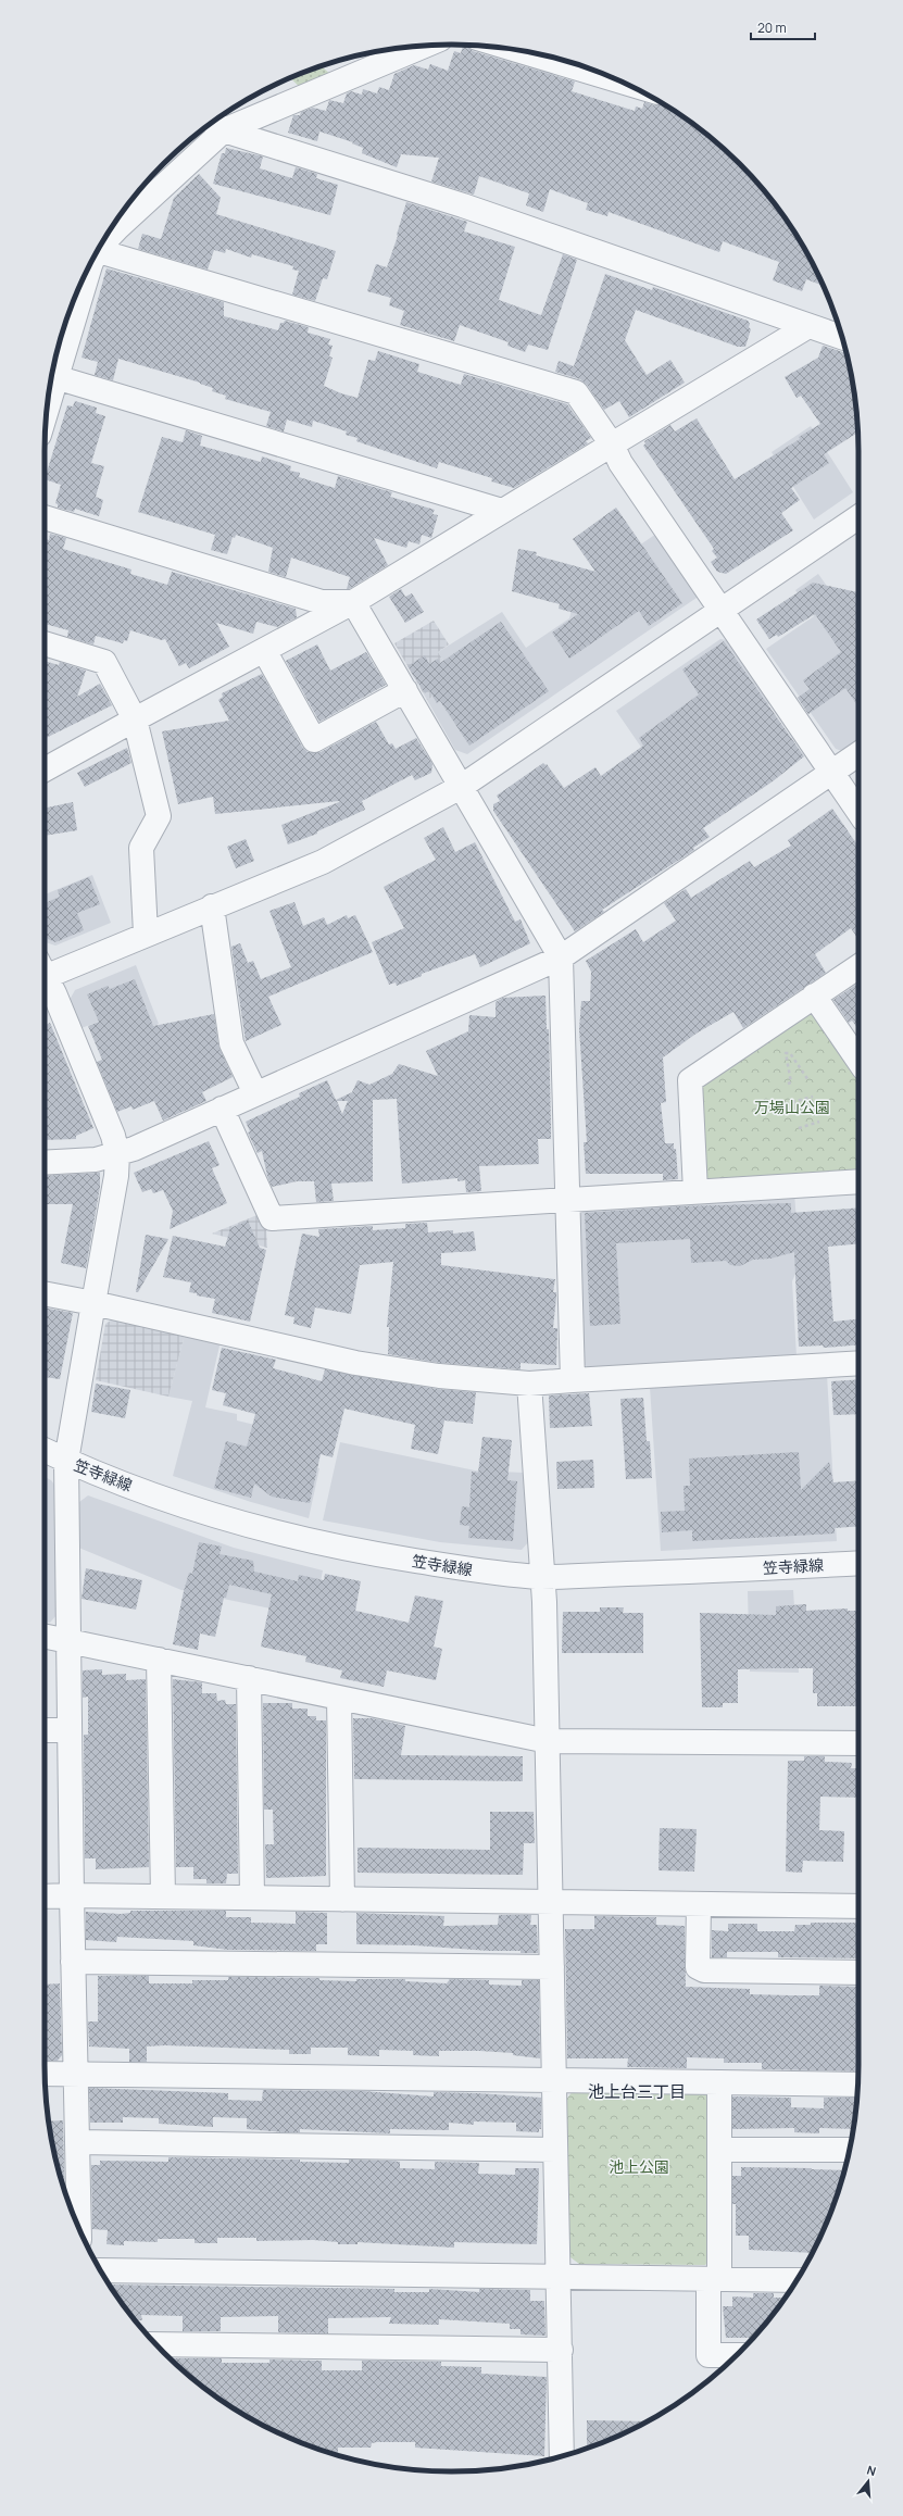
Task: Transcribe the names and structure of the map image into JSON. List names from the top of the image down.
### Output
{
  "streets": {
    "street": ["笠寺緑線"]
  },
  "districts": ["池上台三丁目"],
  "parks": ["万場山公園", "池上公園"],
  "scale_bar": "20 m",
  "north": "top"
}
